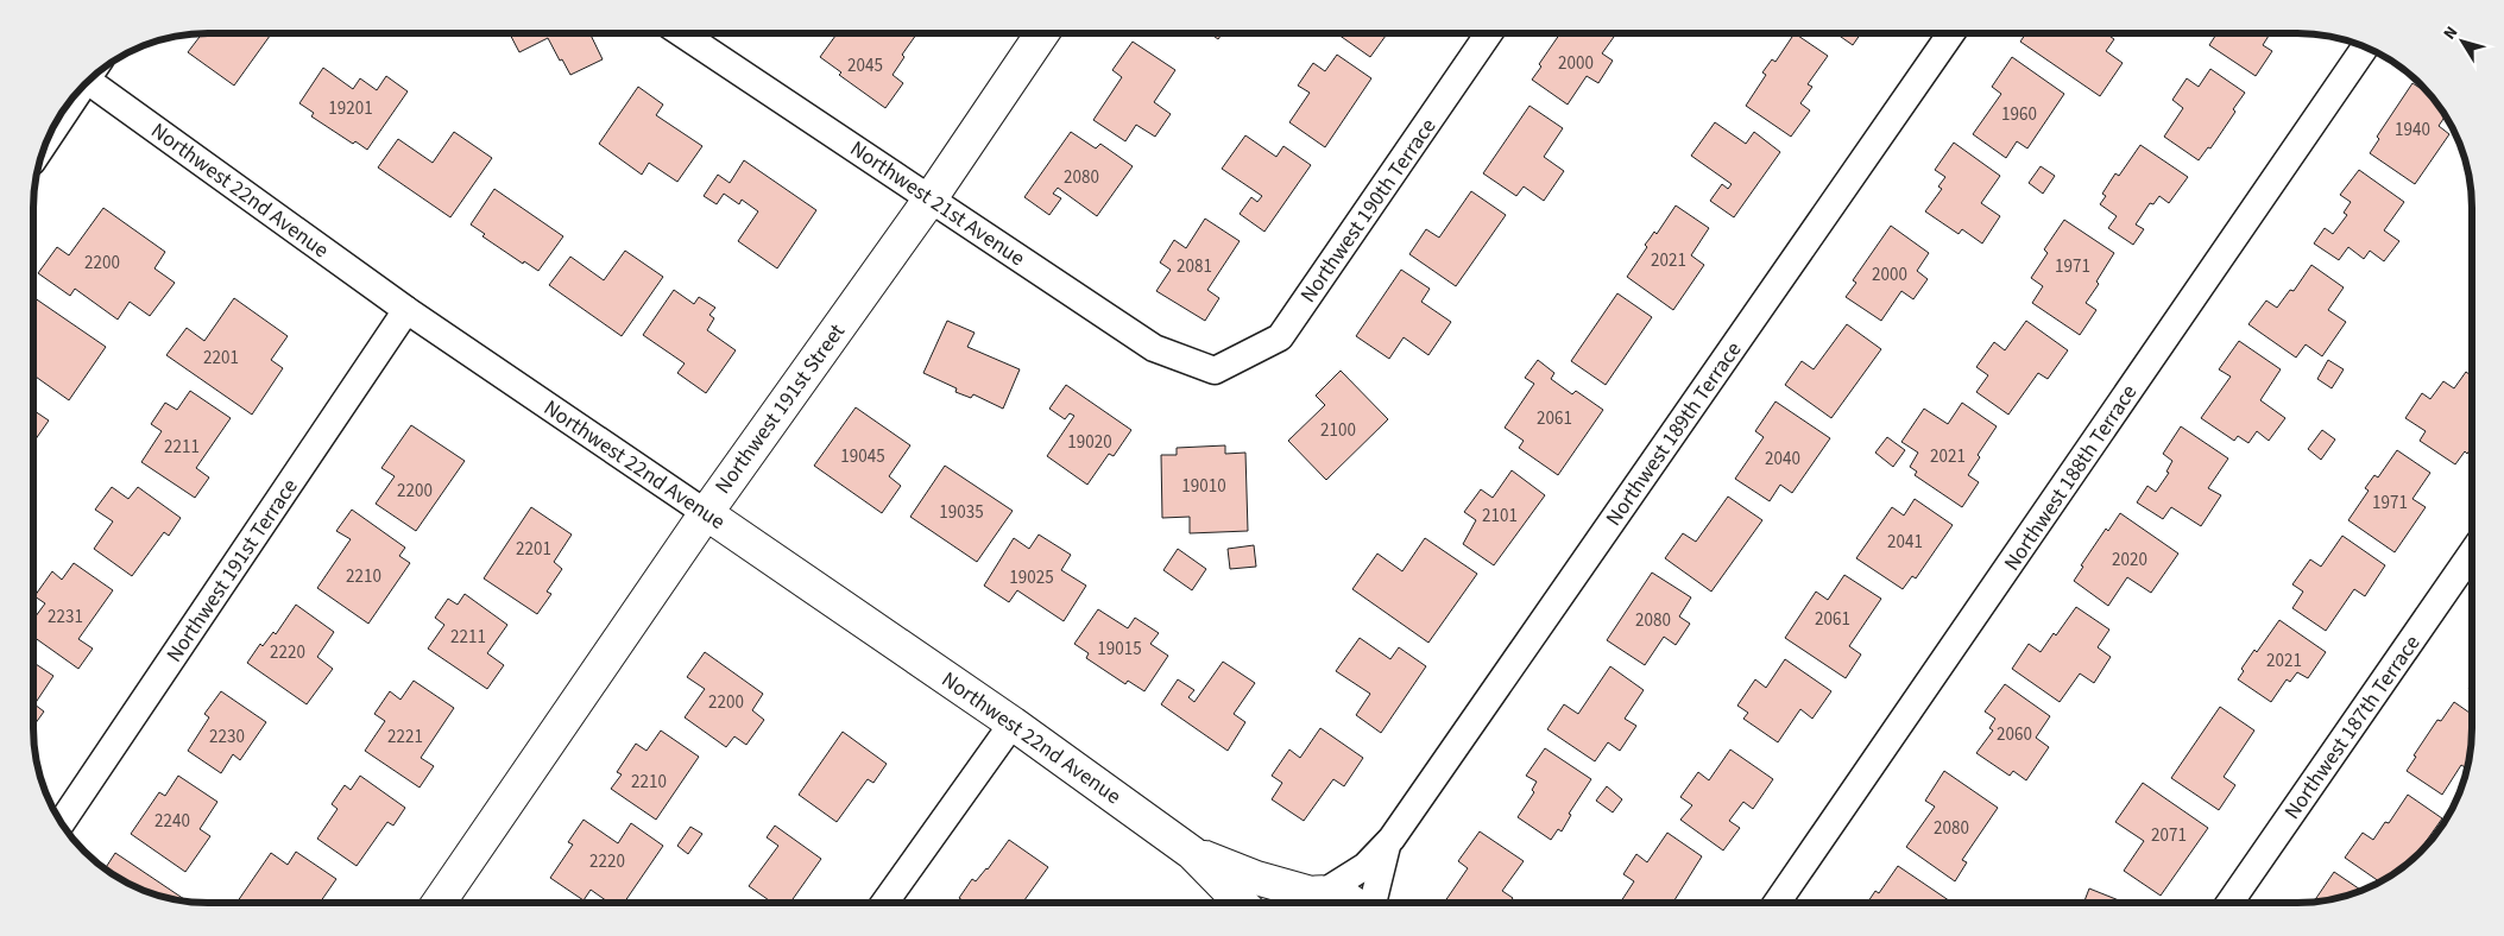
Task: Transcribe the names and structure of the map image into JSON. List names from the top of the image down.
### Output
{
  "streets": {
    "street": [
      "Northwest 22nd Avenue",
      "Northwest 21st Avenue",
      "Northwest 190th Terrace",
      "Northwest 191st Street",
      "Northwest 189th Terrace",
      "Northwest 188th Terrace",
      "Northwest 191st Terrace",
      "Northwest 187th Terrace"
    ]
  },
  "crossings": [
    ["Northwest 22nd Avenue", "Northwest 191st Street"],
    ["Northwest 22nd Avenue", "Northwest 189th Terrace"],
    ["Northwest 22nd Avenue", "Northwest 191st Terrace"],
    ["Northwest 21st Avenue", "Northwest 190th Terrace"],
    ["Northwest 21st Avenue", "Northwest 191st Street"]
  ],
  "house_numbers": [
    "2000",
    "2045",
    "19201",
    "1960",
    "1940",
    "2080",
    "2021",
    "2200",
    "2081",
    "1971",
    "2000",
    "2201",
    "2061",
    "2100",
    "19020",
    "2211",
    "19045",
    "2021",
    "2040",
    "19010",
    "2200",
    "1971",
    "19035",
    "2101",
    "2041",
    "2201",
    "2020",
    "2210",
    "19025",
    "2231",
    "2061",
    "2080",
    "2211",
    "19015",
    "2220",
    "2021",
    "2200",
    "2060",
    "2230",
    "2221",
    "2210",
    "2240",
    "2080",
    "2071",
    "2220"
  ],
  "north": "top left"
}
